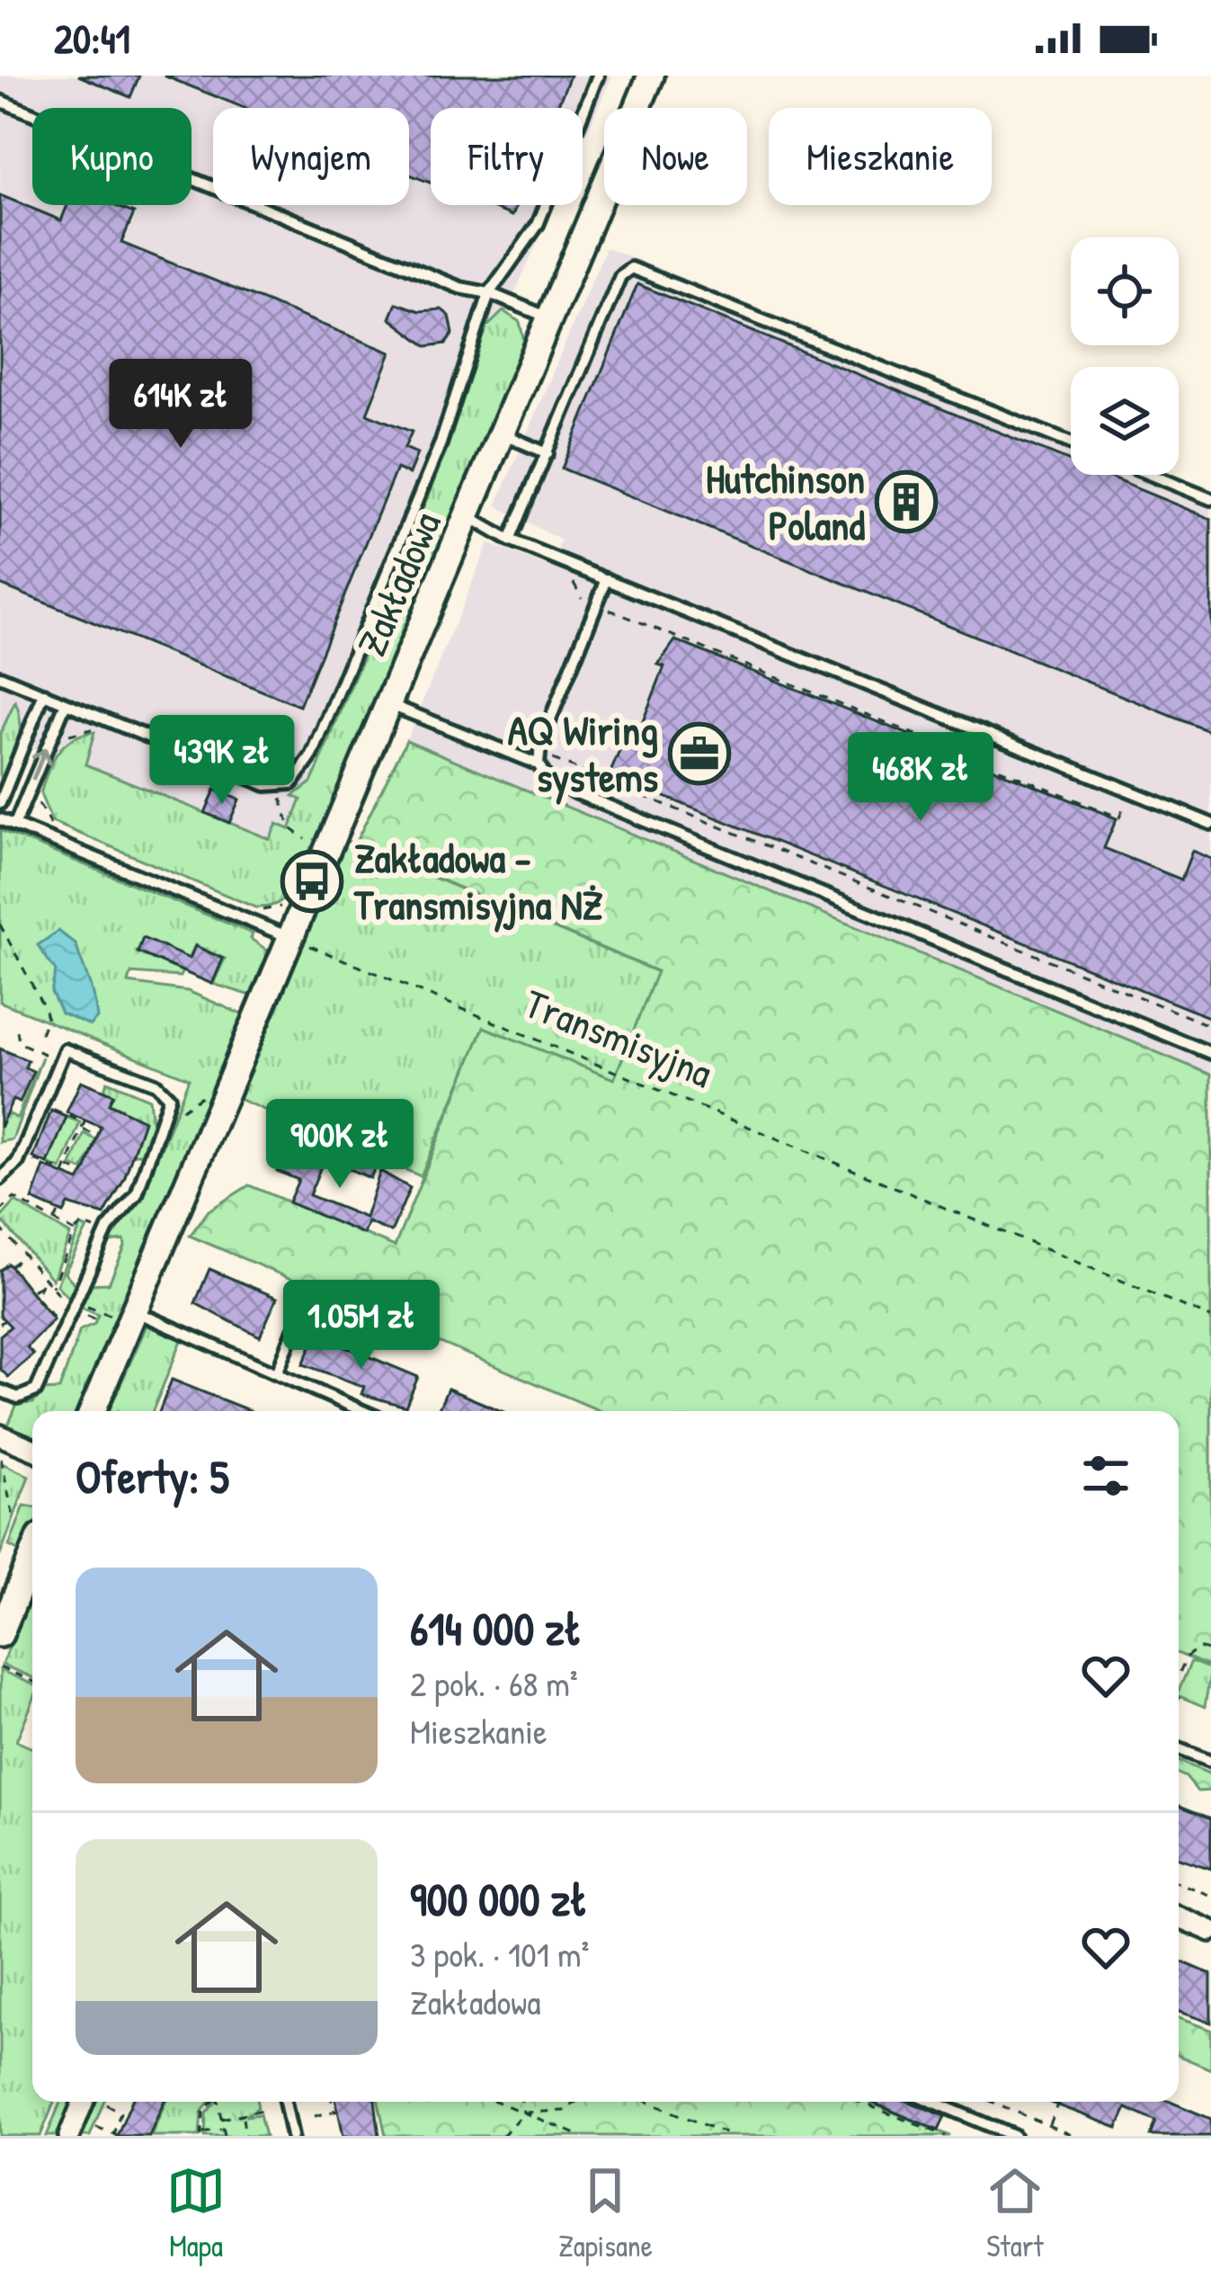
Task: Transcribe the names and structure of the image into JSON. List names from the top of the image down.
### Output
{
  "streets": {
    "street": ["Zakładowa"],
    "path": ["Transmisyjna"]
  },
  "crossings": [
    ["Zakładowa", "Transmisyjna"]
  ],
  "places": {
    "building": ["Hutchinson Poland"],
    "office": ["AQ Wiring systems"],
    "bus stop": ["Zakładowa - Transmisyjna NŻ"]
  },
  "page": {
    "status": "20:41",
    "chip": [
      "Kupno",
      "Wynajem",
      "Filtry",
      "Nowe",
      "Mieszkanie"
    ],
    "price": [
      "614K zł",
      "439K zł",
      "468K zł",
      "900K zł",
      "1.05M zł"
    ],
    "heading": "Oferty: 5",
    "list": [
      {
        "name": "614 000 zł",
        "note": "2 pok. · 68 m² · Mieszkanie"
      },
      {
        "name": "900 000 zł",
        "note": "3 pok. · 101 m² · Zakładowa"
      }
    ],
    "tabs": ["Mapa", "Zapisane", "Start"]
  }
}
